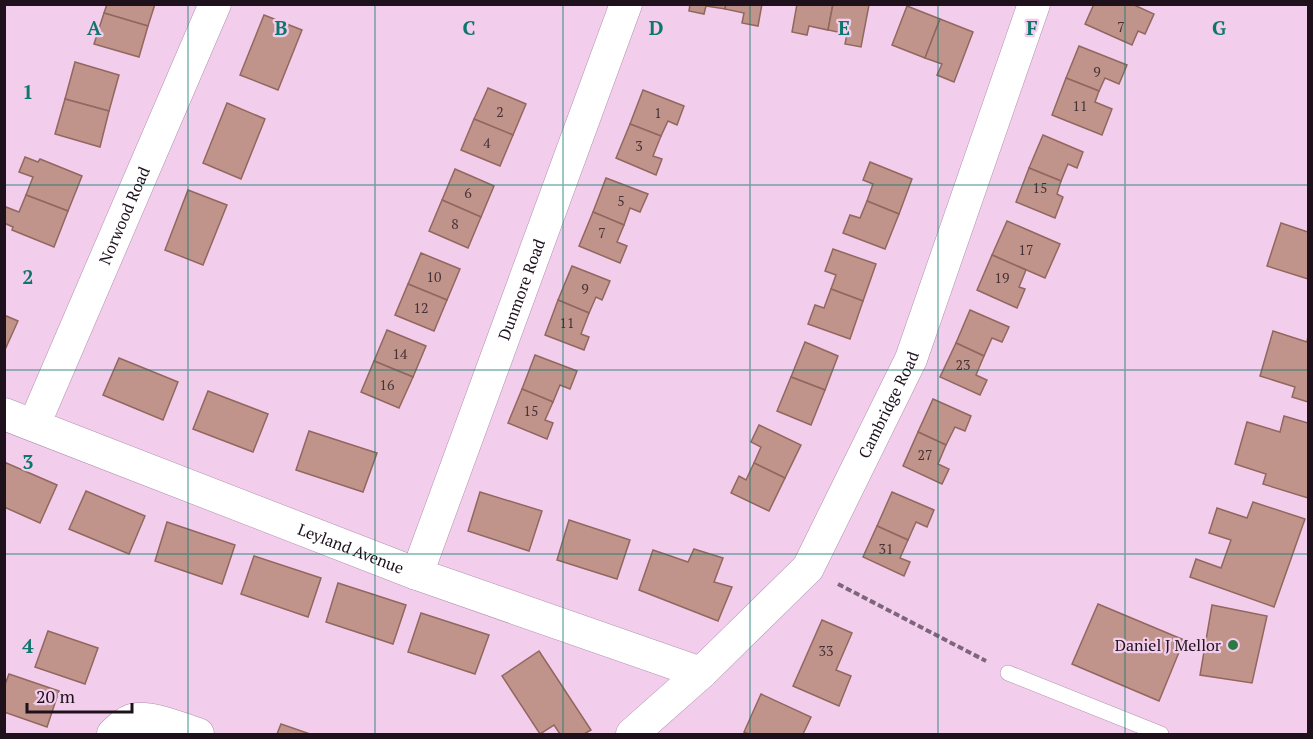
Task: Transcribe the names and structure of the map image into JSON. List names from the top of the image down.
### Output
{
  "streets": {
    "street": [
      "Norwood Road",
      "Dunmore Road",
      "Cambridge Road",
      "Leyland Avenue"
    ]
  },
  "crossings": [
    ["Norwood Road", "Leyland Avenue"],
    ["Dunmore Road", "Leyland Avenue"],
    ["Cambridge Road", "Leyland Avenue"]
  ],
  "places": ["Daniel J Mellor"],
  "house_numbers": [
    "7",
    "9",
    "11",
    "2",
    "1",
    "4",
    "3",
    "15",
    "6",
    "5",
    "8",
    "7",
    "17",
    "10",
    "19",
    "9",
    "12",
    "11",
    "14",
    "23",
    "16",
    "15",
    "27",
    "31",
    "33"
  ],
  "scale_bar": "20 m",
  "grid": {
    "columns": [
      "A",
      "B",
      "C",
      "D",
      "E",
      "F",
      "G"
    ],
    "rows": [
      "1",
      "2",
      "3",
      "4"
    ]
  }
}
